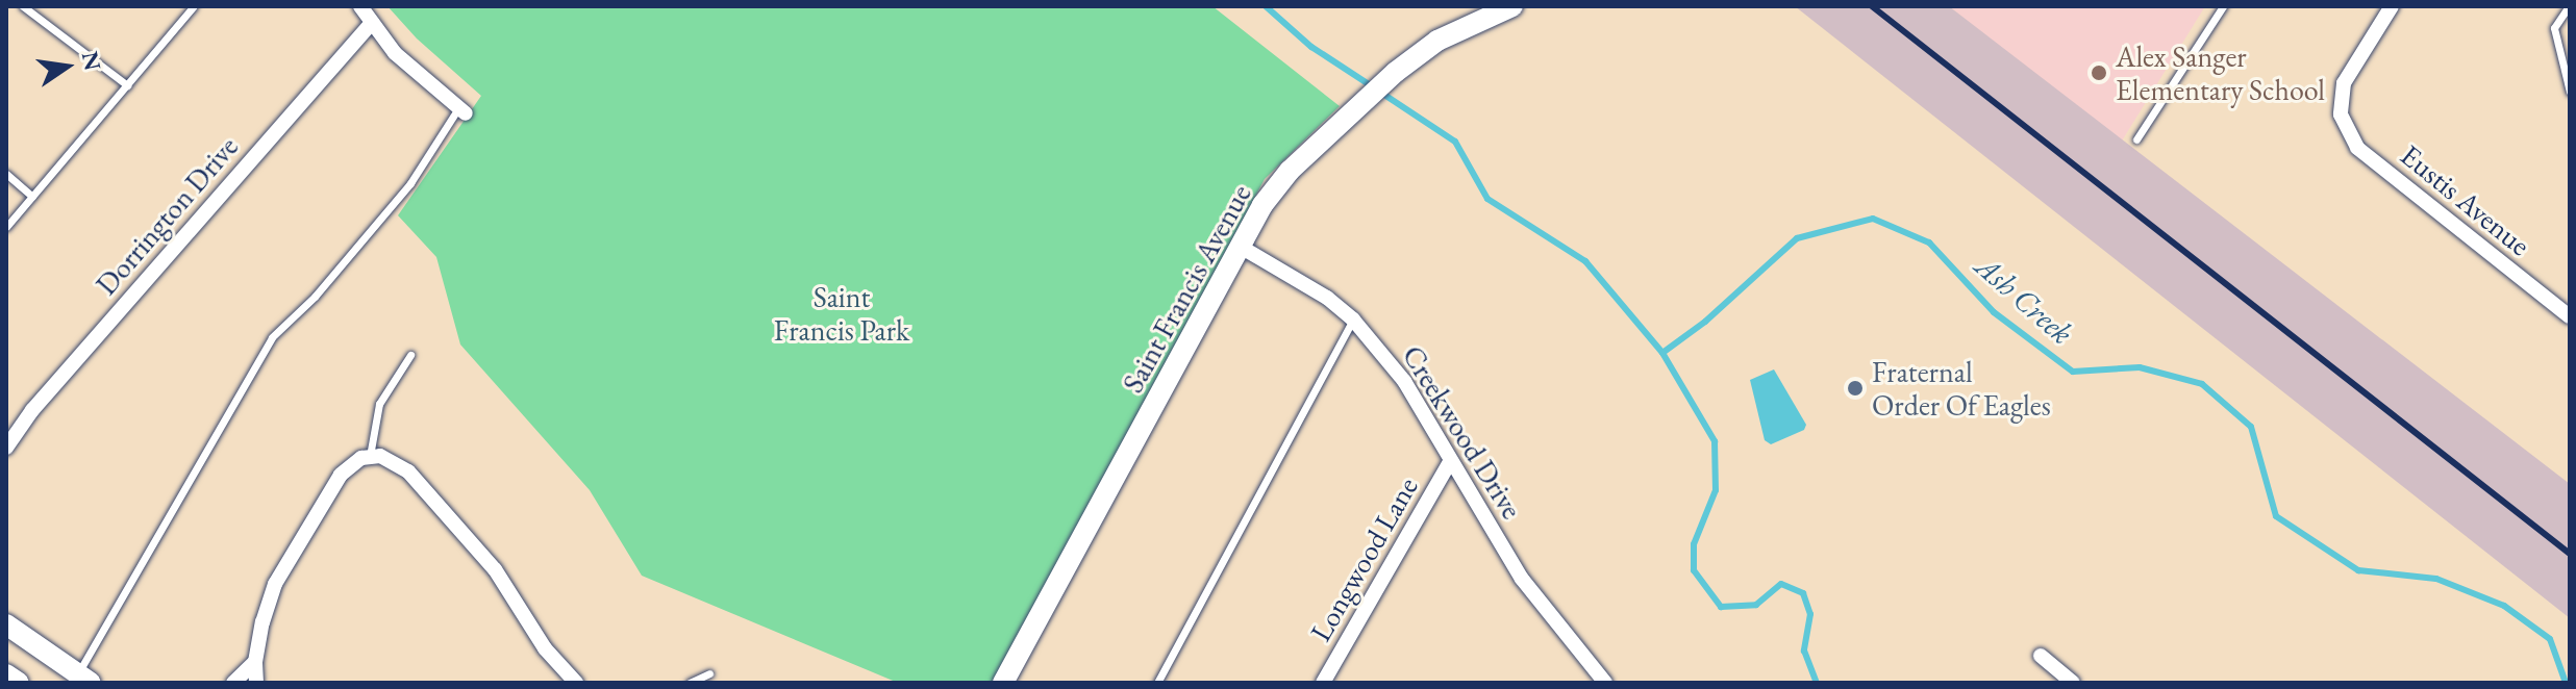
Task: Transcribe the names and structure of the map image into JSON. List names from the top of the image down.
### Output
{
  "streets": {
    "street": [
      "Eustis Avenue",
      "Dorrington Drive",
      "Saint Francis Avenue",
      "Creekwood Drive",
      "Longwood Lane"
    ]
  },
  "crossings": [
    ["Saint Francis Avenue", "Creekwood Drive"],
    ["Creekwood Drive", "Longwood Lane"]
  ],
  "water": ["Ash Creek"],
  "parks": ["Saint Francis Park"],
  "places": ["Alex Sanger Elementary School", "Fraternal Order Of Eagles"],
  "north": "right"
}
